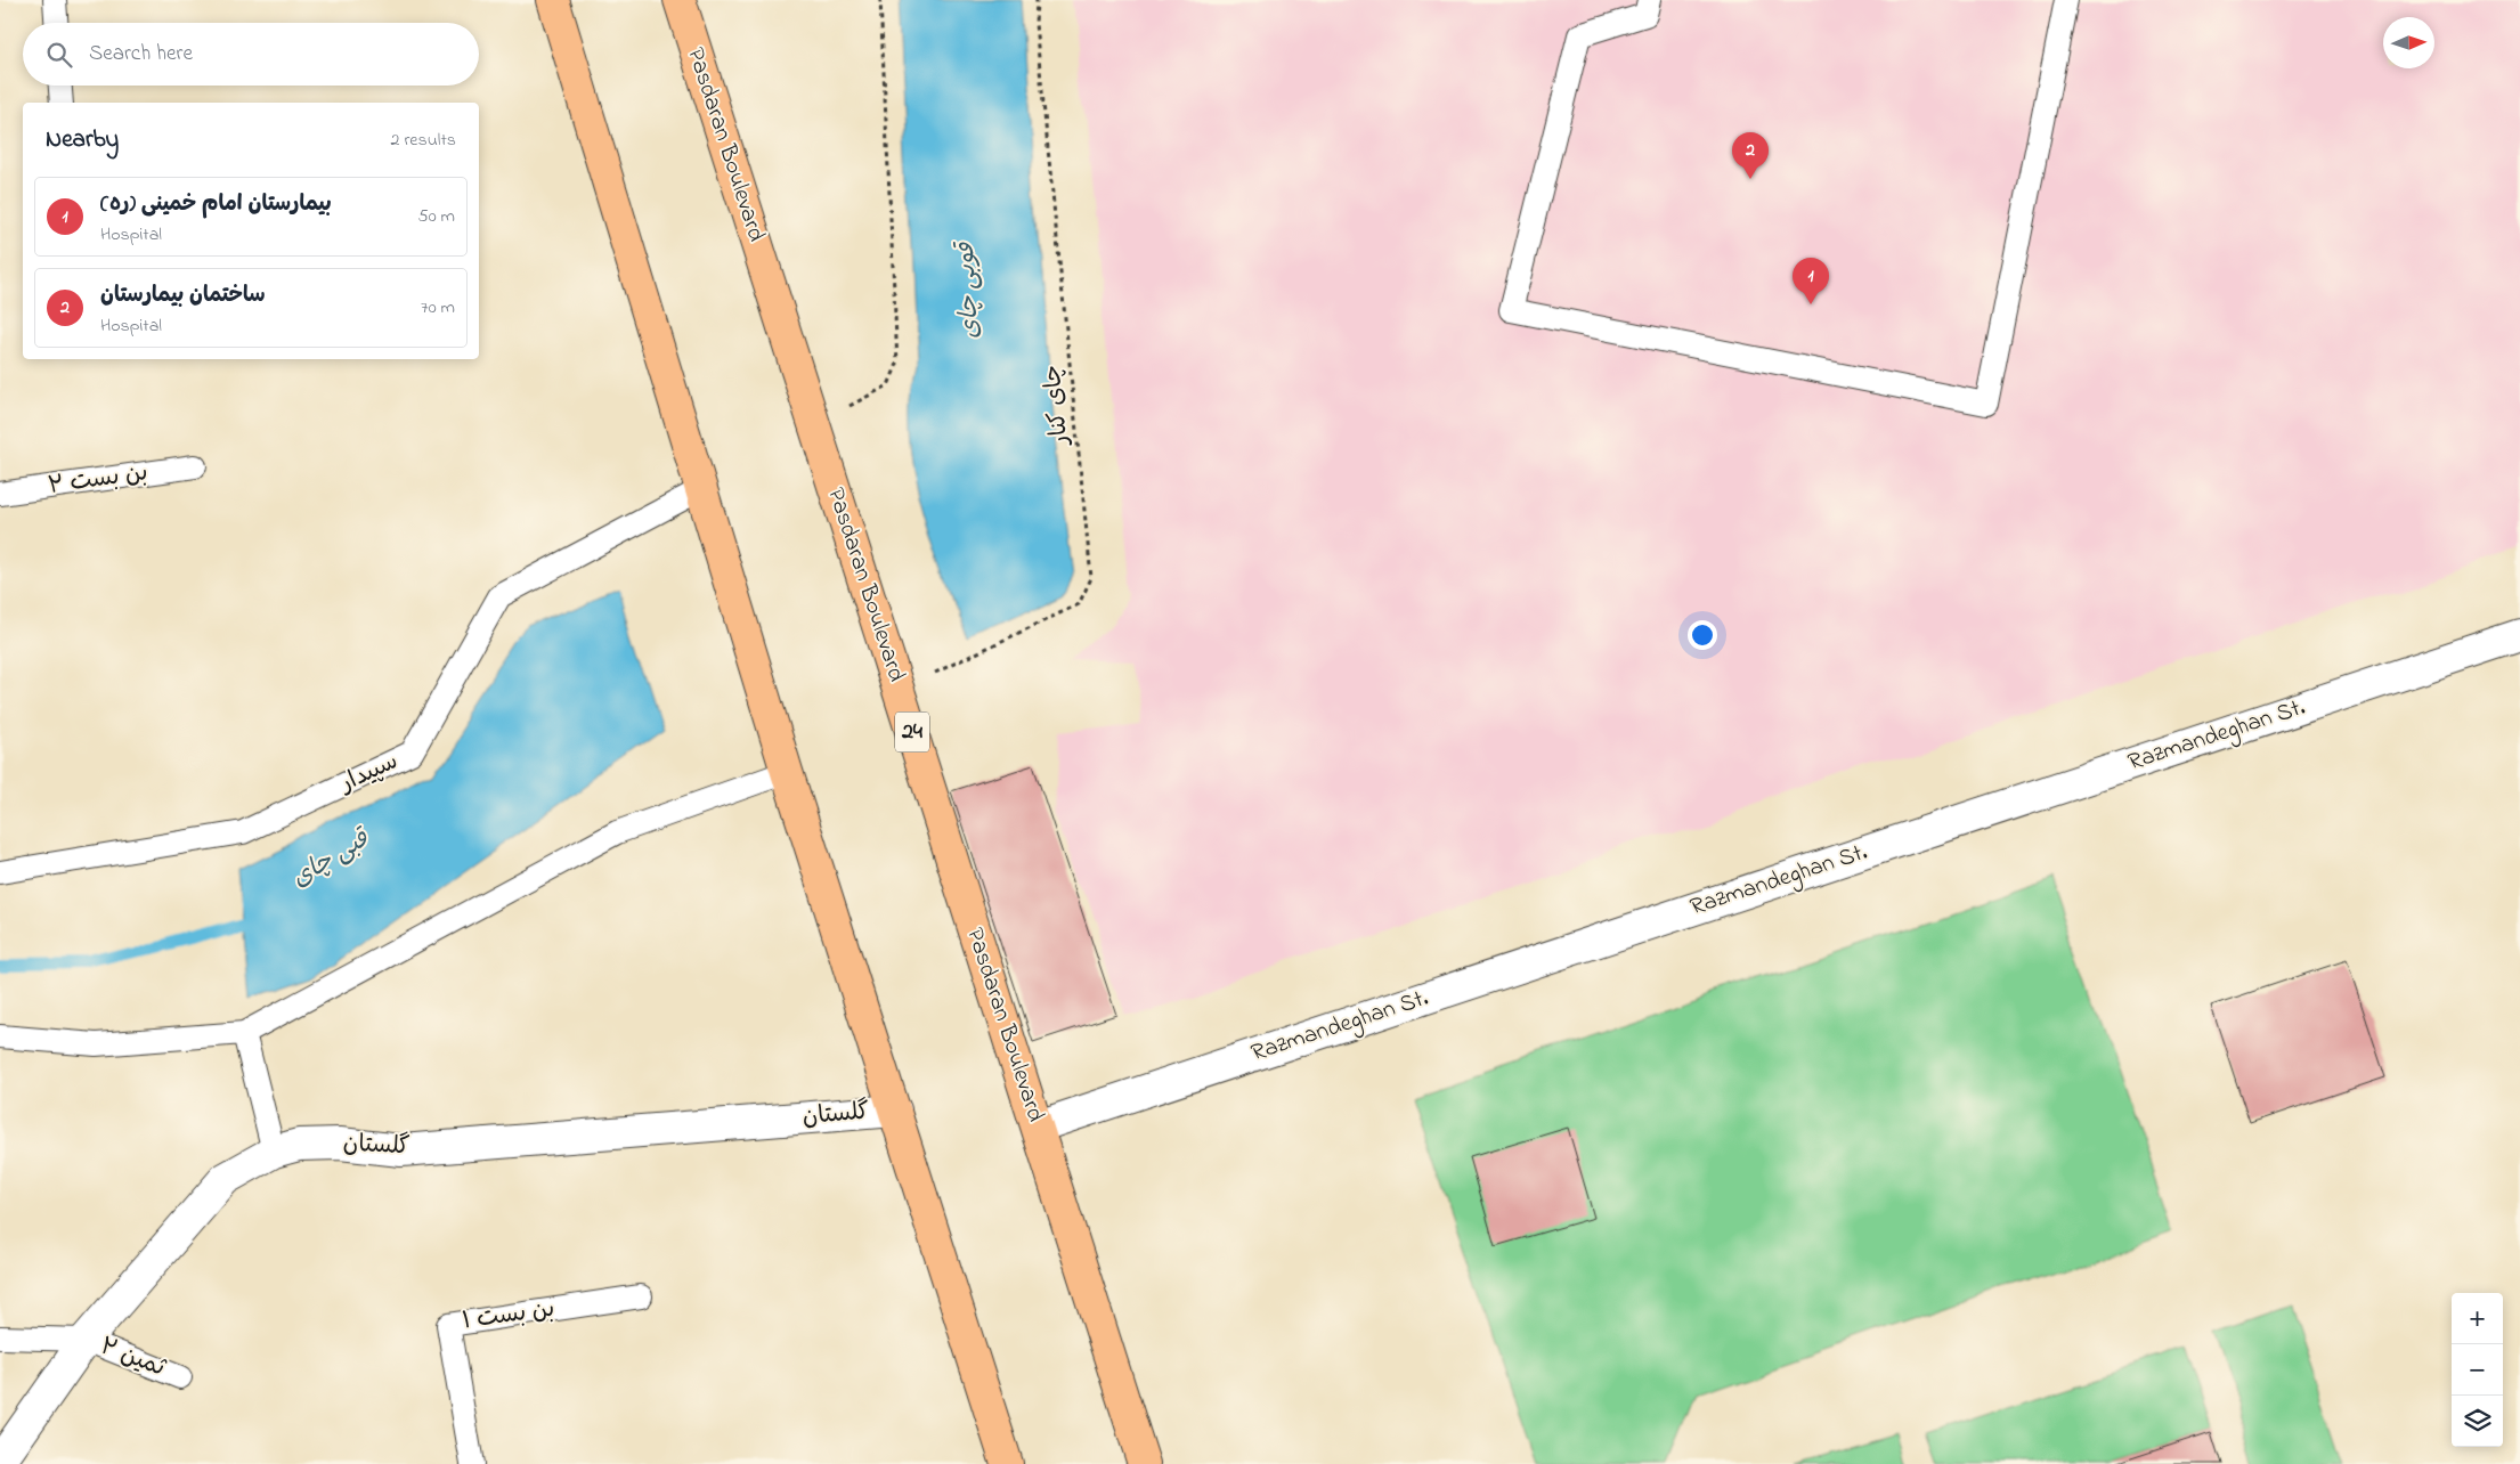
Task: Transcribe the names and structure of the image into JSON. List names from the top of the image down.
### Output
{
  "streets": {
    "highway": ["Pasdaran Boulevard", "24"],
    "street": ["Razmandeghan St.", "گلستان"],
    "lane": [
      "بن بست ۲",
      "سپیدار",
      "بن بست ۱",
      "ثمین ۲"
    ],
    "path": ["چای کنار"]
  },
  "crossings": [
    ["Pasdaran Boulevard", "چای کنار"],
    ["Pasdaran Boulevard", "Razmandeghan St."],
    ["گلستان", "ثمین ۲"]
  ],
  "water": ["قوبی چای", "قبی چای"],
  "north": "right",
  "page": {
    "search": "Search here",
    "heading": ["Nearby", "2 results"],
    "pins": ["2", "1"],
    "list": [
      {
        "mark": "1",
        "name": "بیمارستان امام خمینی (ره)",
        "note": "Hospital",
        "value": "50 m"
      },
      {
        "mark": "2",
        "name": "ساختمان بیمارستان",
        "note": "Hospital",
        "value": "70 m"
      }
    ],
    "map_buttons": ["+", "−"]
  }
}
